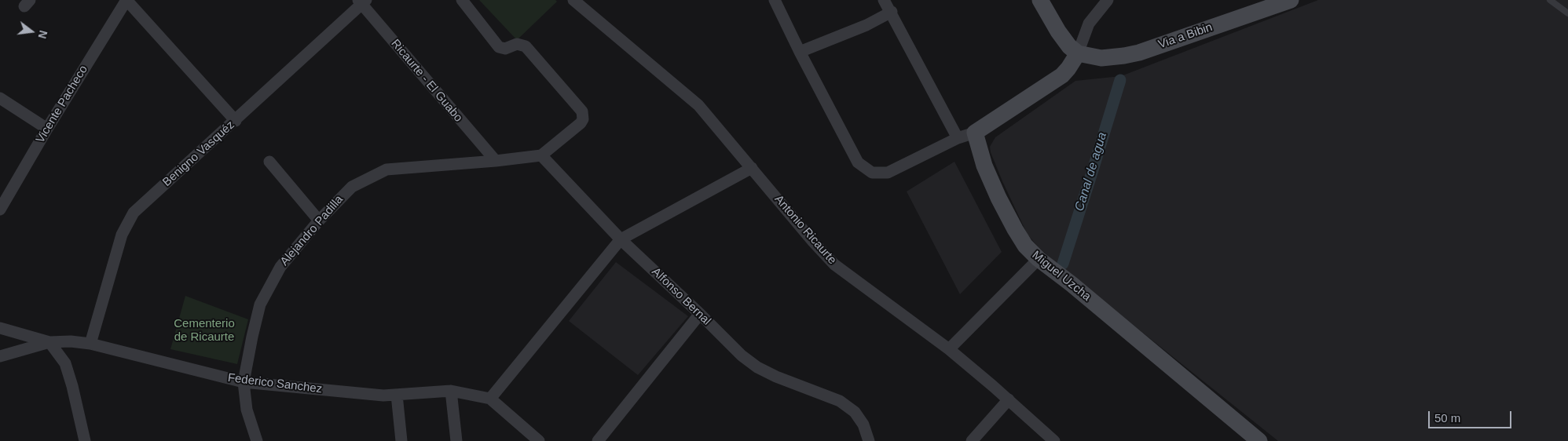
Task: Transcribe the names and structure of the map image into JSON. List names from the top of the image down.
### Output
{
  "streets": {
    "main road": ["Via a Bibin", "Miguel Uzcha"],
    "street": [
      "Ricaurte - El Guabo",
      "Vicente Pacheco",
      "Benigno Vasquéz",
      "Antonio Ricaurte",
      "Alejandro Padilla",
      "Alfonso Bernal",
      "Federico Sanchez"
    ]
  },
  "crossings": [
    ["Ricaurte - El Guabo", "Benigno Vasquéz"],
    ["Ricaurte - El Guabo", "Alejandro Padilla"],
    ["Benigno Vasquéz", "Federico Sanchez"],
    ["Alejandro Padilla", "Federico Sanchez"]
  ],
  "water": ["Canal de agua"],
  "parks": ["Cementerio de Ricaurte"],
  "scale_bar": "50 m",
  "north": "right"
}
